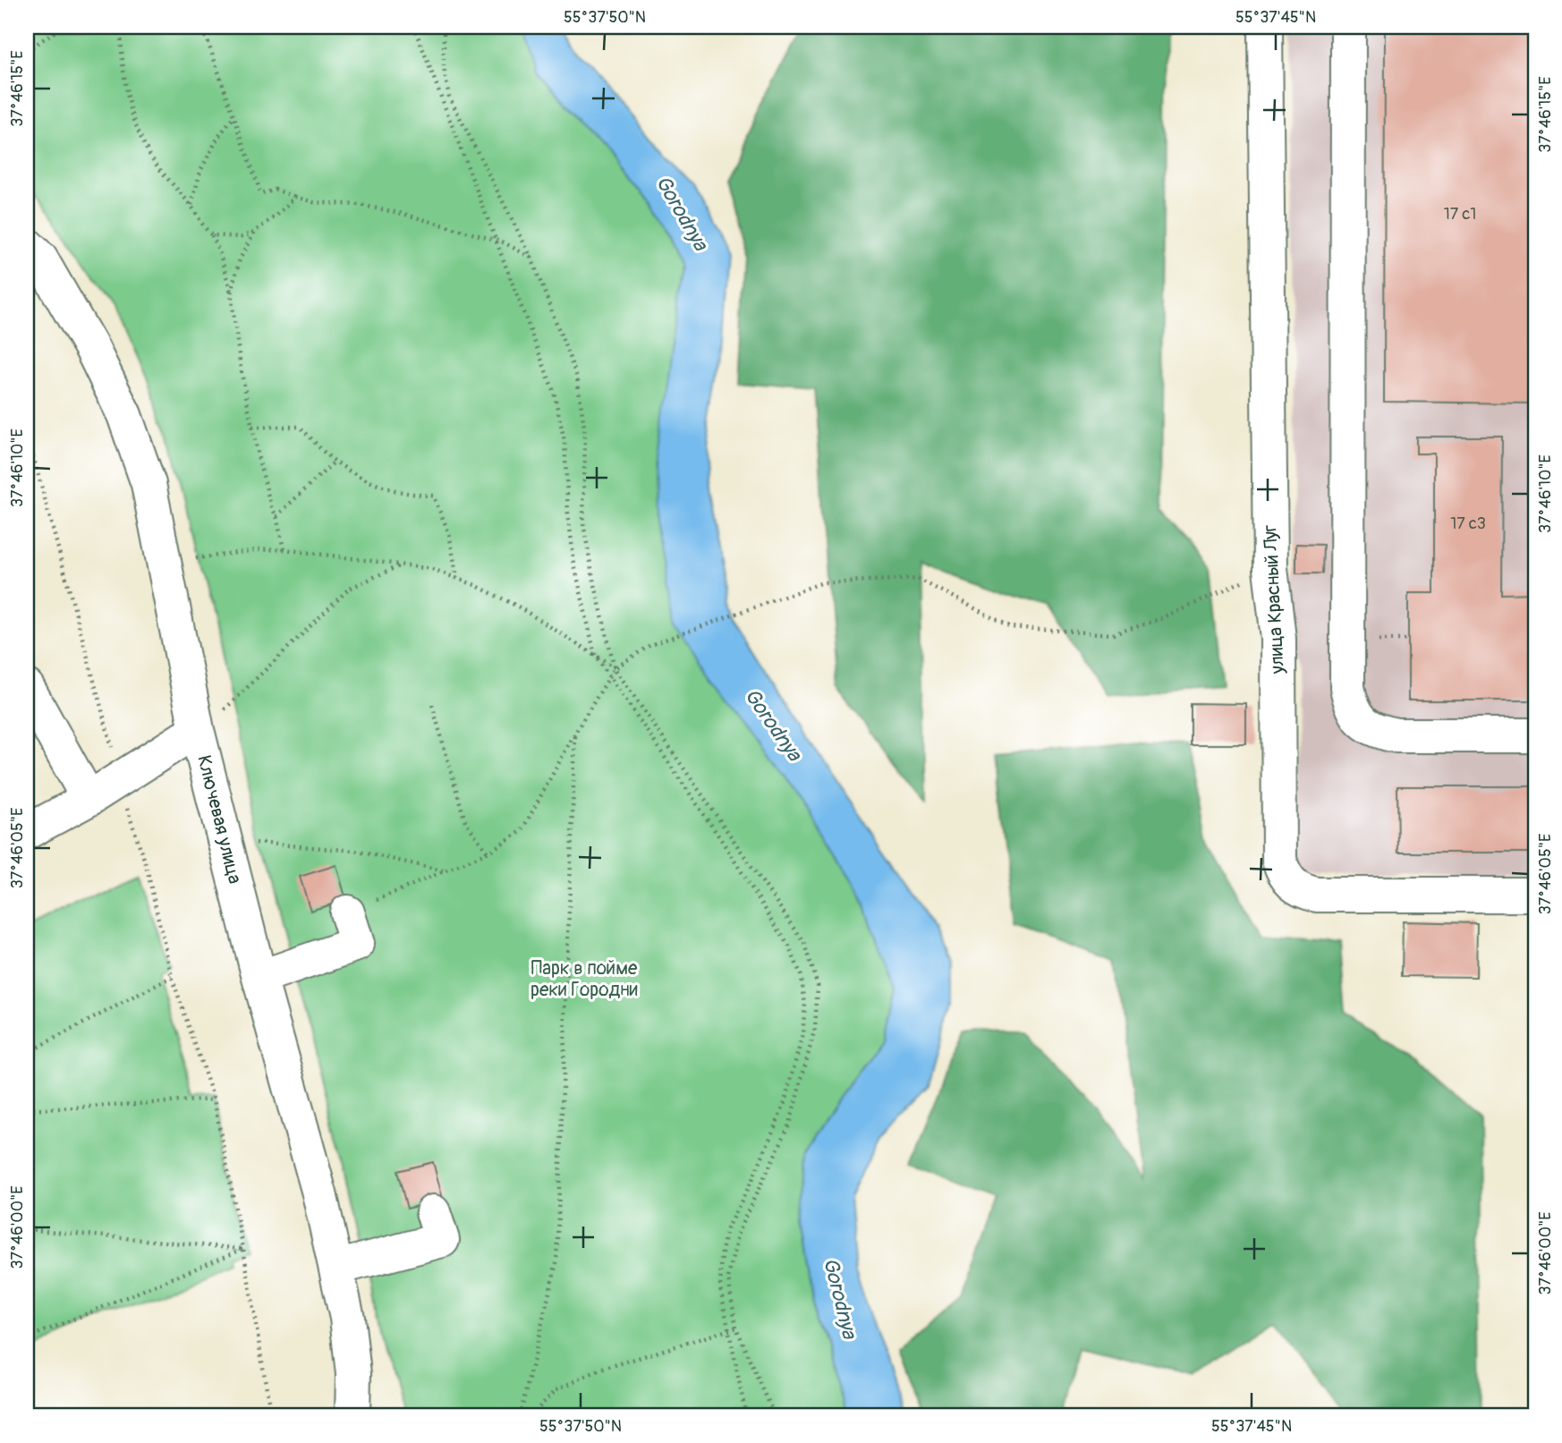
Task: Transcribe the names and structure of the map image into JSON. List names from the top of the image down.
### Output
{
  "streets": {
    "street": ["улица Красный Луг", "Ключевая улица"]
  },
  "water": ["Gorodnya"],
  "parks": ["Парк в пойме реки Городни"],
  "house_numbers": ["17 с1", "17 с3"],
  "coordinates": [
    "55°37'50\"N",
    "55°37'45\"N",
    "37°46'15\"E",
    "37°46'10\"E",
    "37°46'05\"E",
    "37°46'00\"E"
  ]
}
